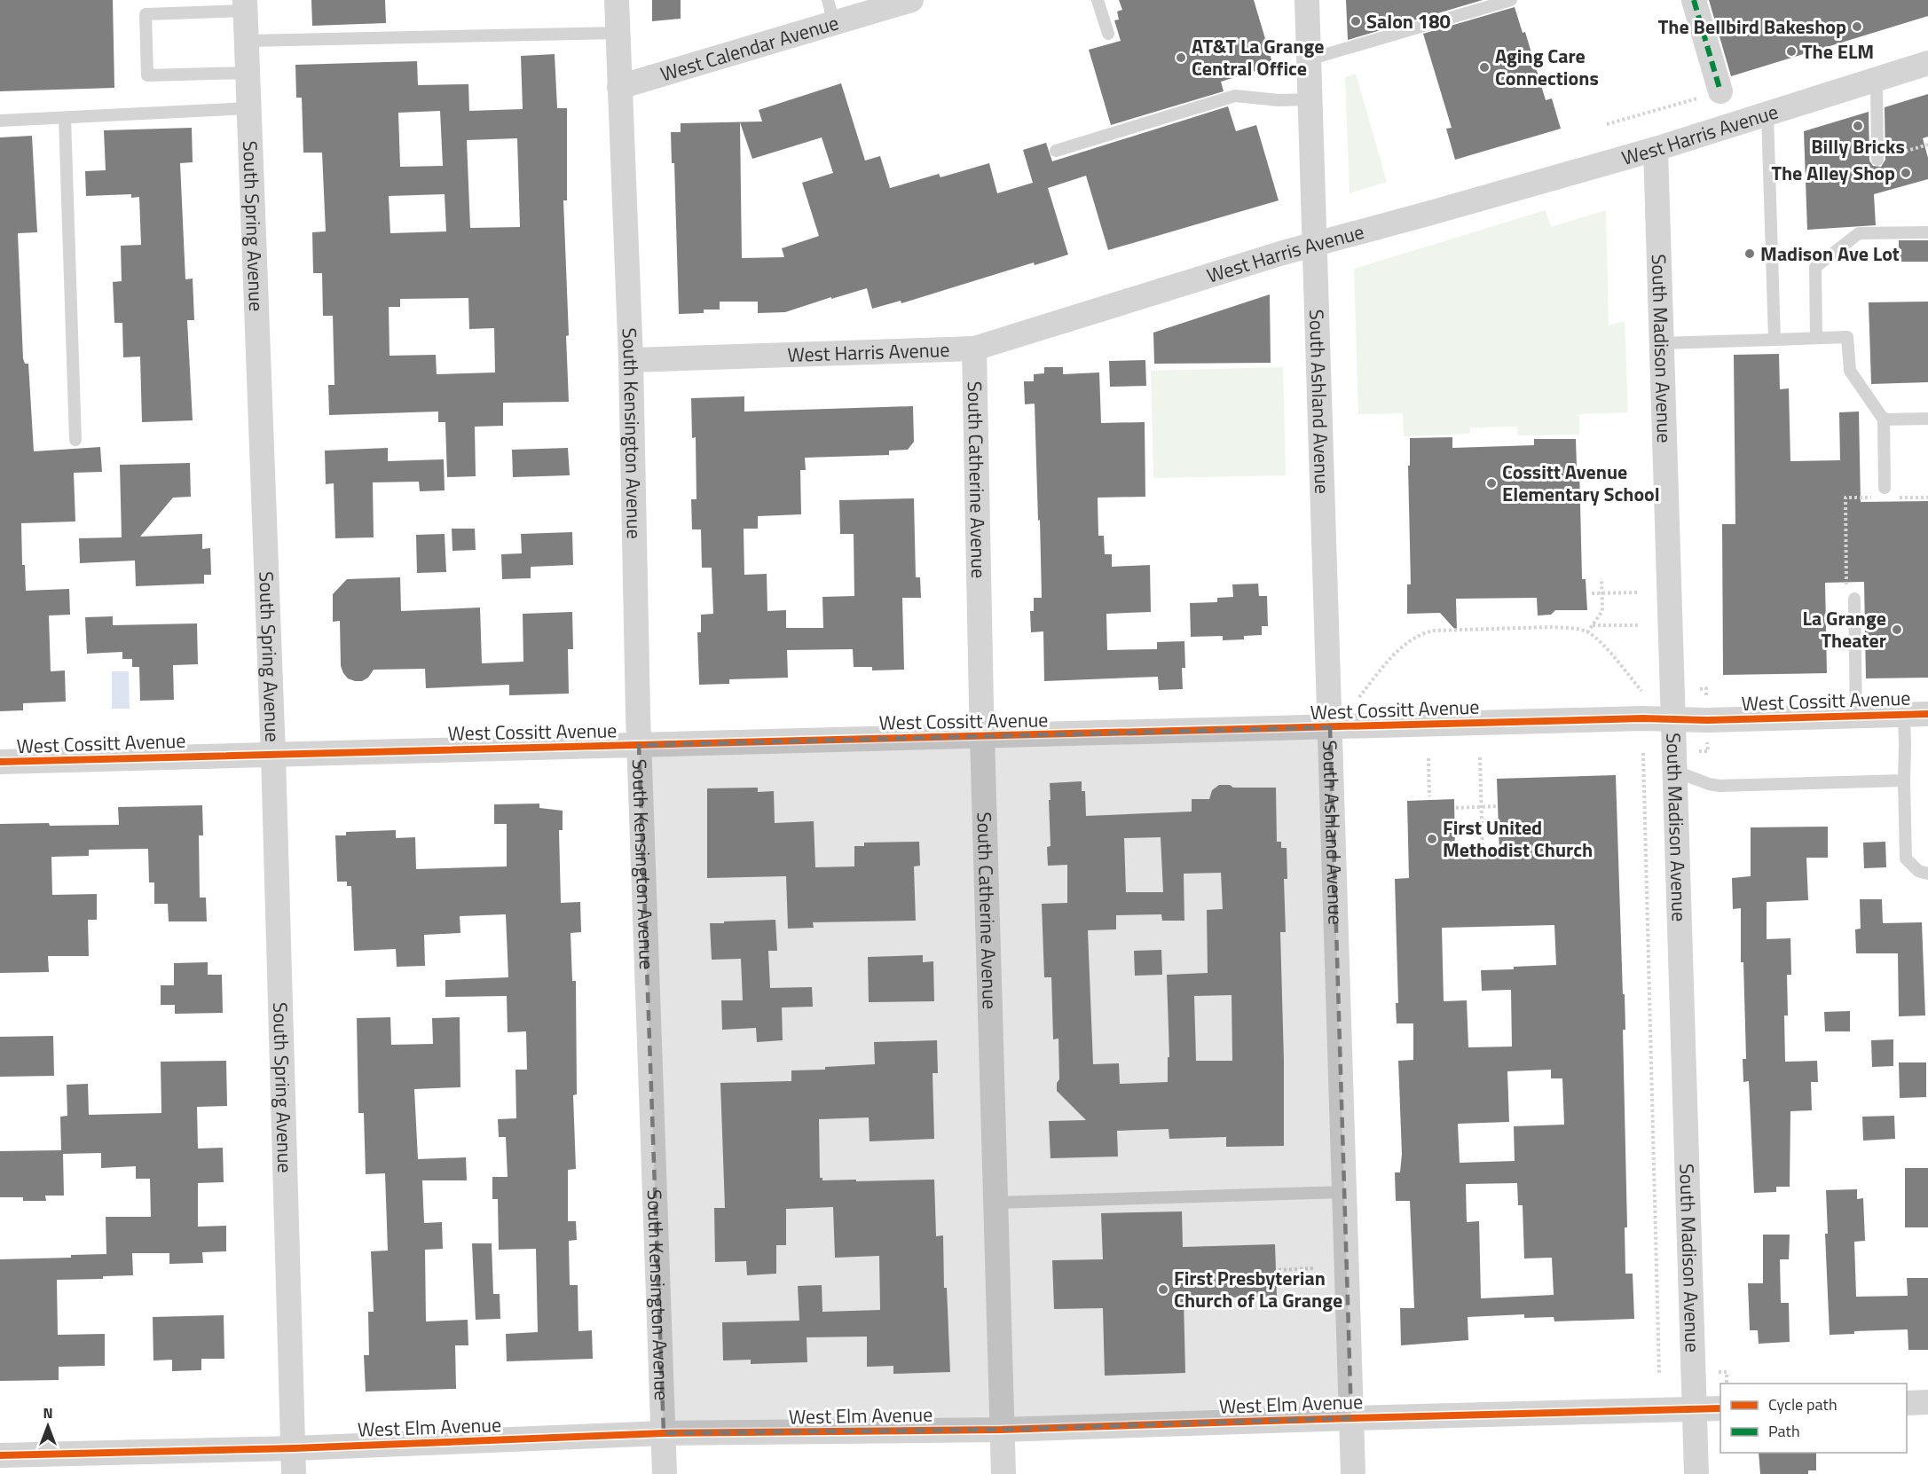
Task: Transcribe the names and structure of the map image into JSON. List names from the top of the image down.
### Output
{
  "streets": {
    "street": [
      "West Calendar Avenue",
      "West Harris Avenue",
      "South Spring Avenue",
      "South Madison Avenue",
      "South Ashland Avenue",
      "South Kensington Avenue",
      "South Catherine Avenue",
      "West Cossitt Avenue",
      "West Elm Avenue"
    ]
  },
  "crossings": [
    ["West Calendar Avenue", "South Kensington Avenue"],
    ["West Harris Avenue", "South Madison Avenue"],
    ["West Harris Avenue", "South Ashland Avenue"],
    ["West Harris Avenue", "South Kensington Avenue"],
    ["West Harris Avenue", "South Catherine Avenue"],
    ["South Spring Avenue", "West Cossitt Avenue"],
    ["South Spring Avenue", "West Elm Avenue"],
    ["South Madison Avenue", "West Cossitt Avenue"],
    ["South Madison Avenue", "West Elm Avenue"],
    ["South Ashland Avenue", "West Cossitt Avenue"],
    ["South Ashland Avenue", "West Elm Avenue"],
    ["South Kensington Avenue", "West Cossitt Avenue"],
    ["South Kensington Avenue", "West Elm Avenue"],
    ["South Catherine Avenue", "West Cossitt Avenue"],
    ["South Catherine Avenue", "West Elm Avenue"]
  ],
  "places": [
    "Salon 180",
    "The Bellbird Bakeshop",
    "The ELM",
    "AT&T La Grange Central Office",
    "Aging Care Connections",
    "Billy Bricks",
    "The Alley Shop",
    "Madison Ave Lot",
    "Cossitt Avenue Elementary School",
    "La Grange Theater",
    "First United Methodist Church",
    "First Presbyterian Church of La Grange"
  ],
  "legend": ["Cycle path", "Path"],
  "north": "top"
}
